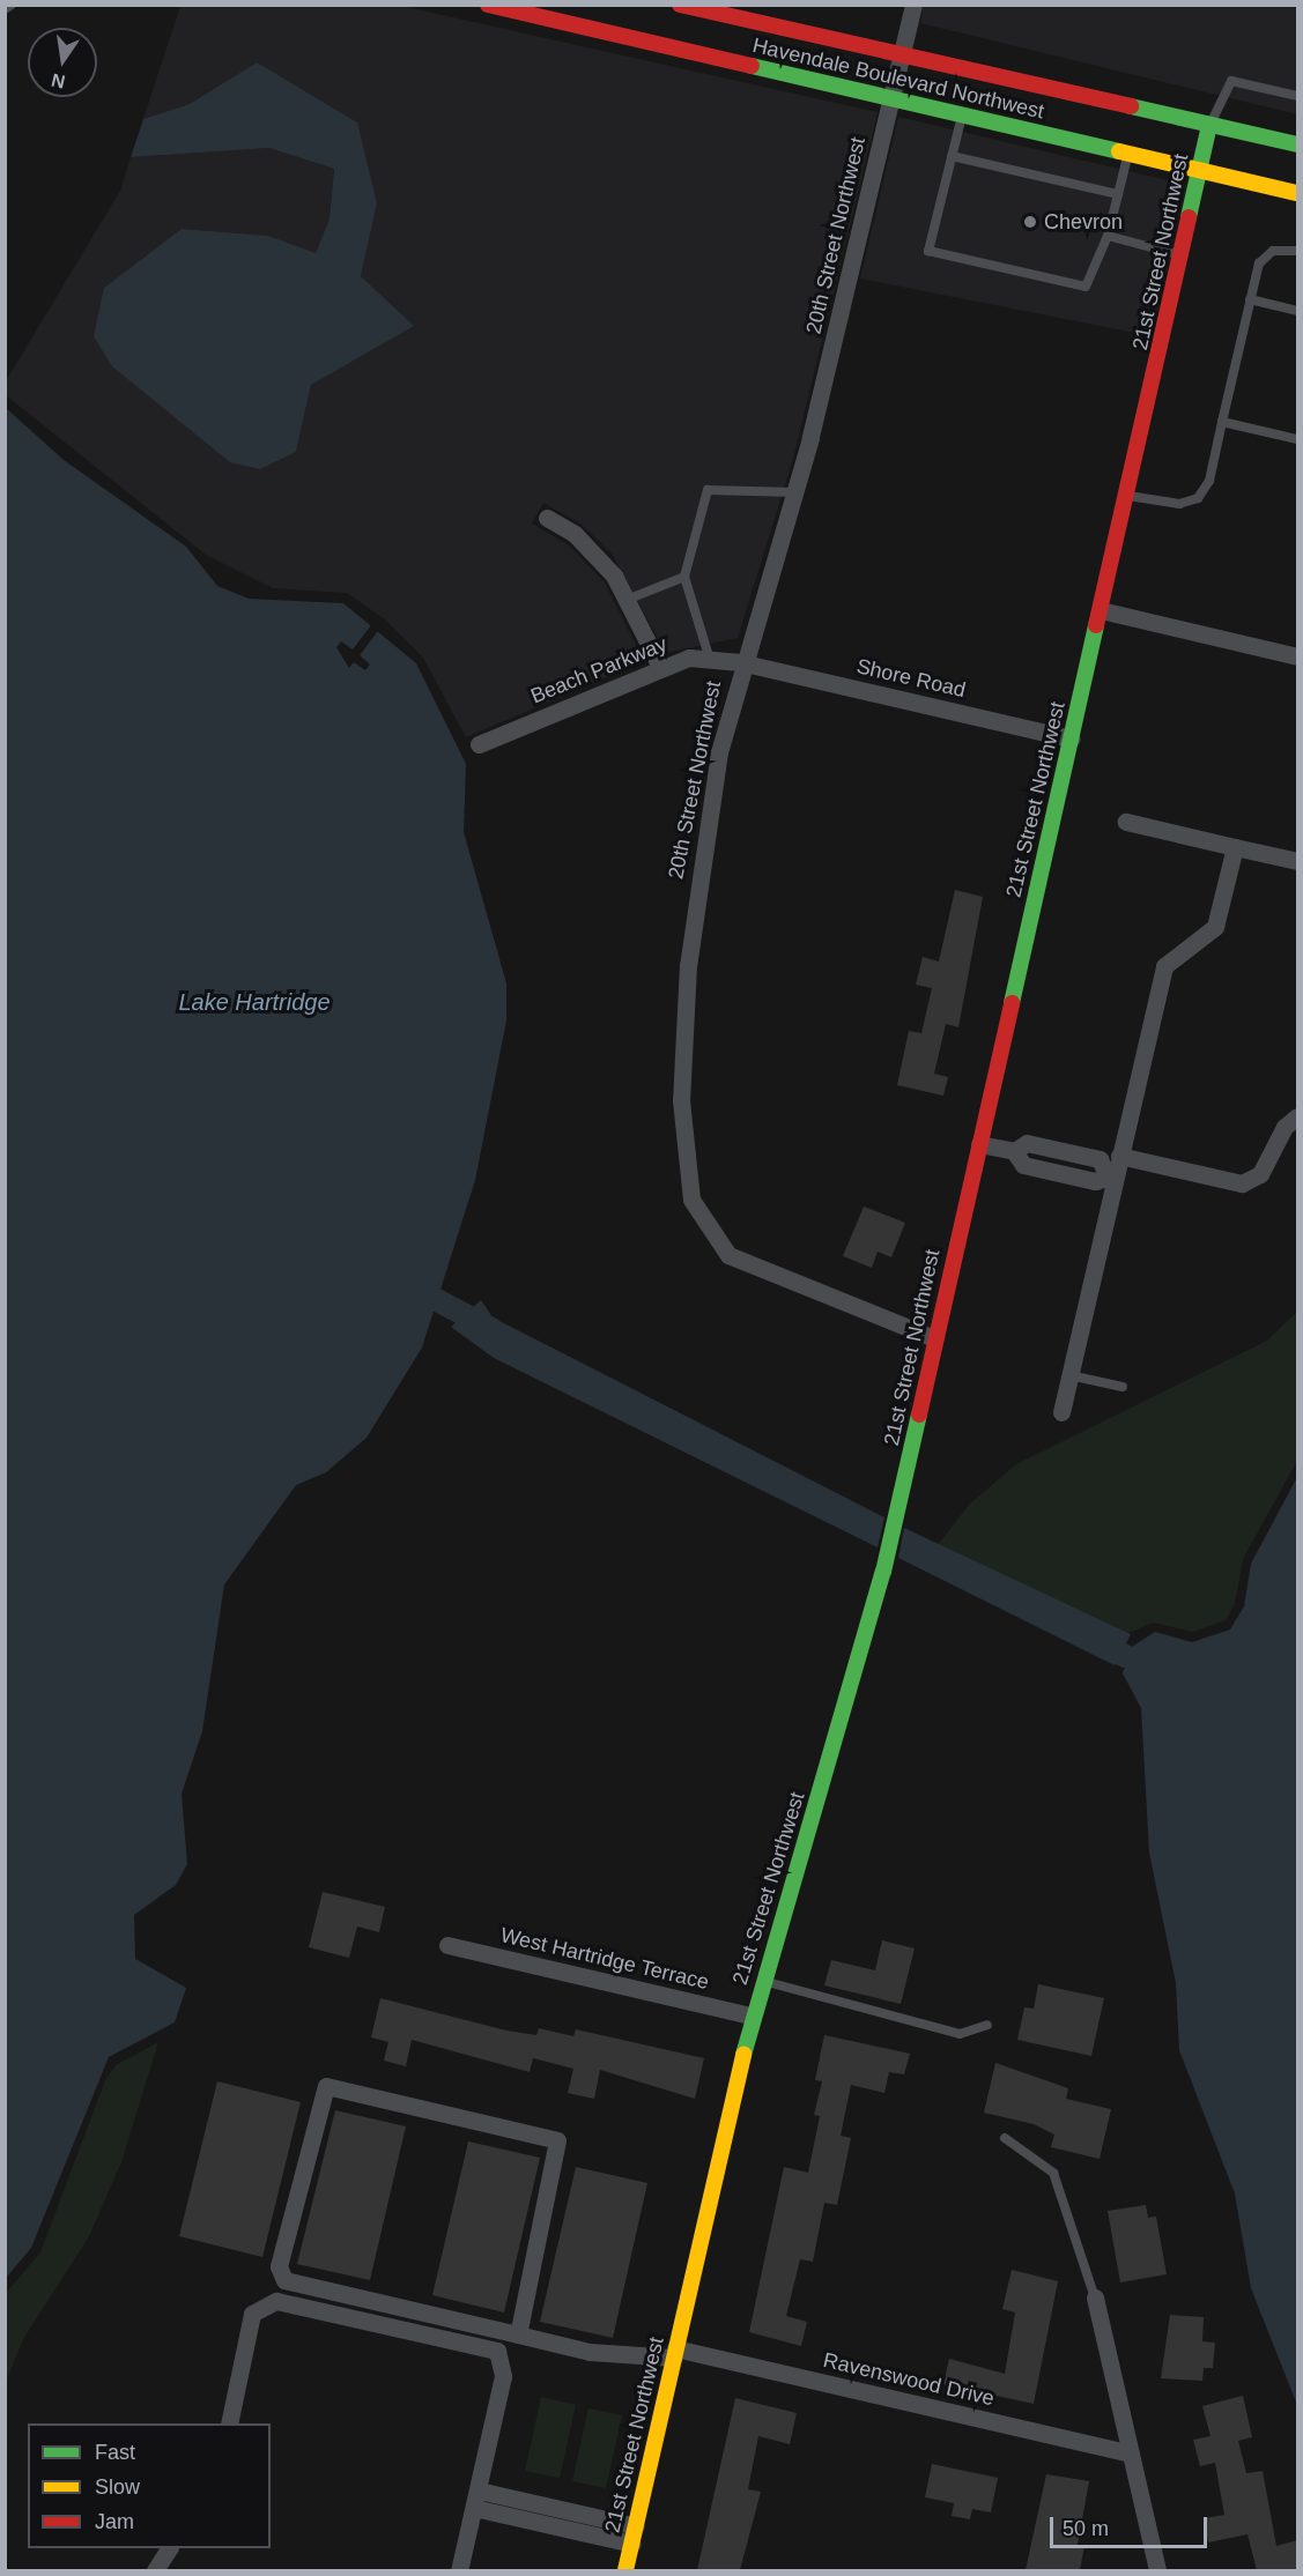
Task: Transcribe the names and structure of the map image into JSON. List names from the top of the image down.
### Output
{
  "streets": {
    "street": [
      "Havendale Boulevard Northwest",
      "20th Street Northwest",
      "21st Street Northwest",
      "Beach Parkway",
      "Shore Road",
      "West Hartridge Terrace",
      "Ravenswood Drive"
    ]
  },
  "crossings": [
    ["Havendale Boulevard Northwest", "20th Street Northwest"],
    ["Havendale Boulevard Northwest", "21st Street Northwest"],
    ["20th Street Northwest", "21st Street Northwest"],
    ["20th Street Northwest", "Beach Parkway"],
    ["20th Street Northwest", "Shore Road"],
    ["21st Street Northwest", "Shore Road"],
    ["21st Street Northwest", "West Hartridge Terrace"],
    ["21st Street Northwest", "Ravenswood Drive"],
    ["Beach Parkway", "Shore Road"]
  ],
  "water": ["Lake Hartridge"],
  "places": ["Chevron"],
  "legend": ["Fast", "Slow", "Jam"],
  "scale_bar": "50 m",
  "north": "bottom"
}
